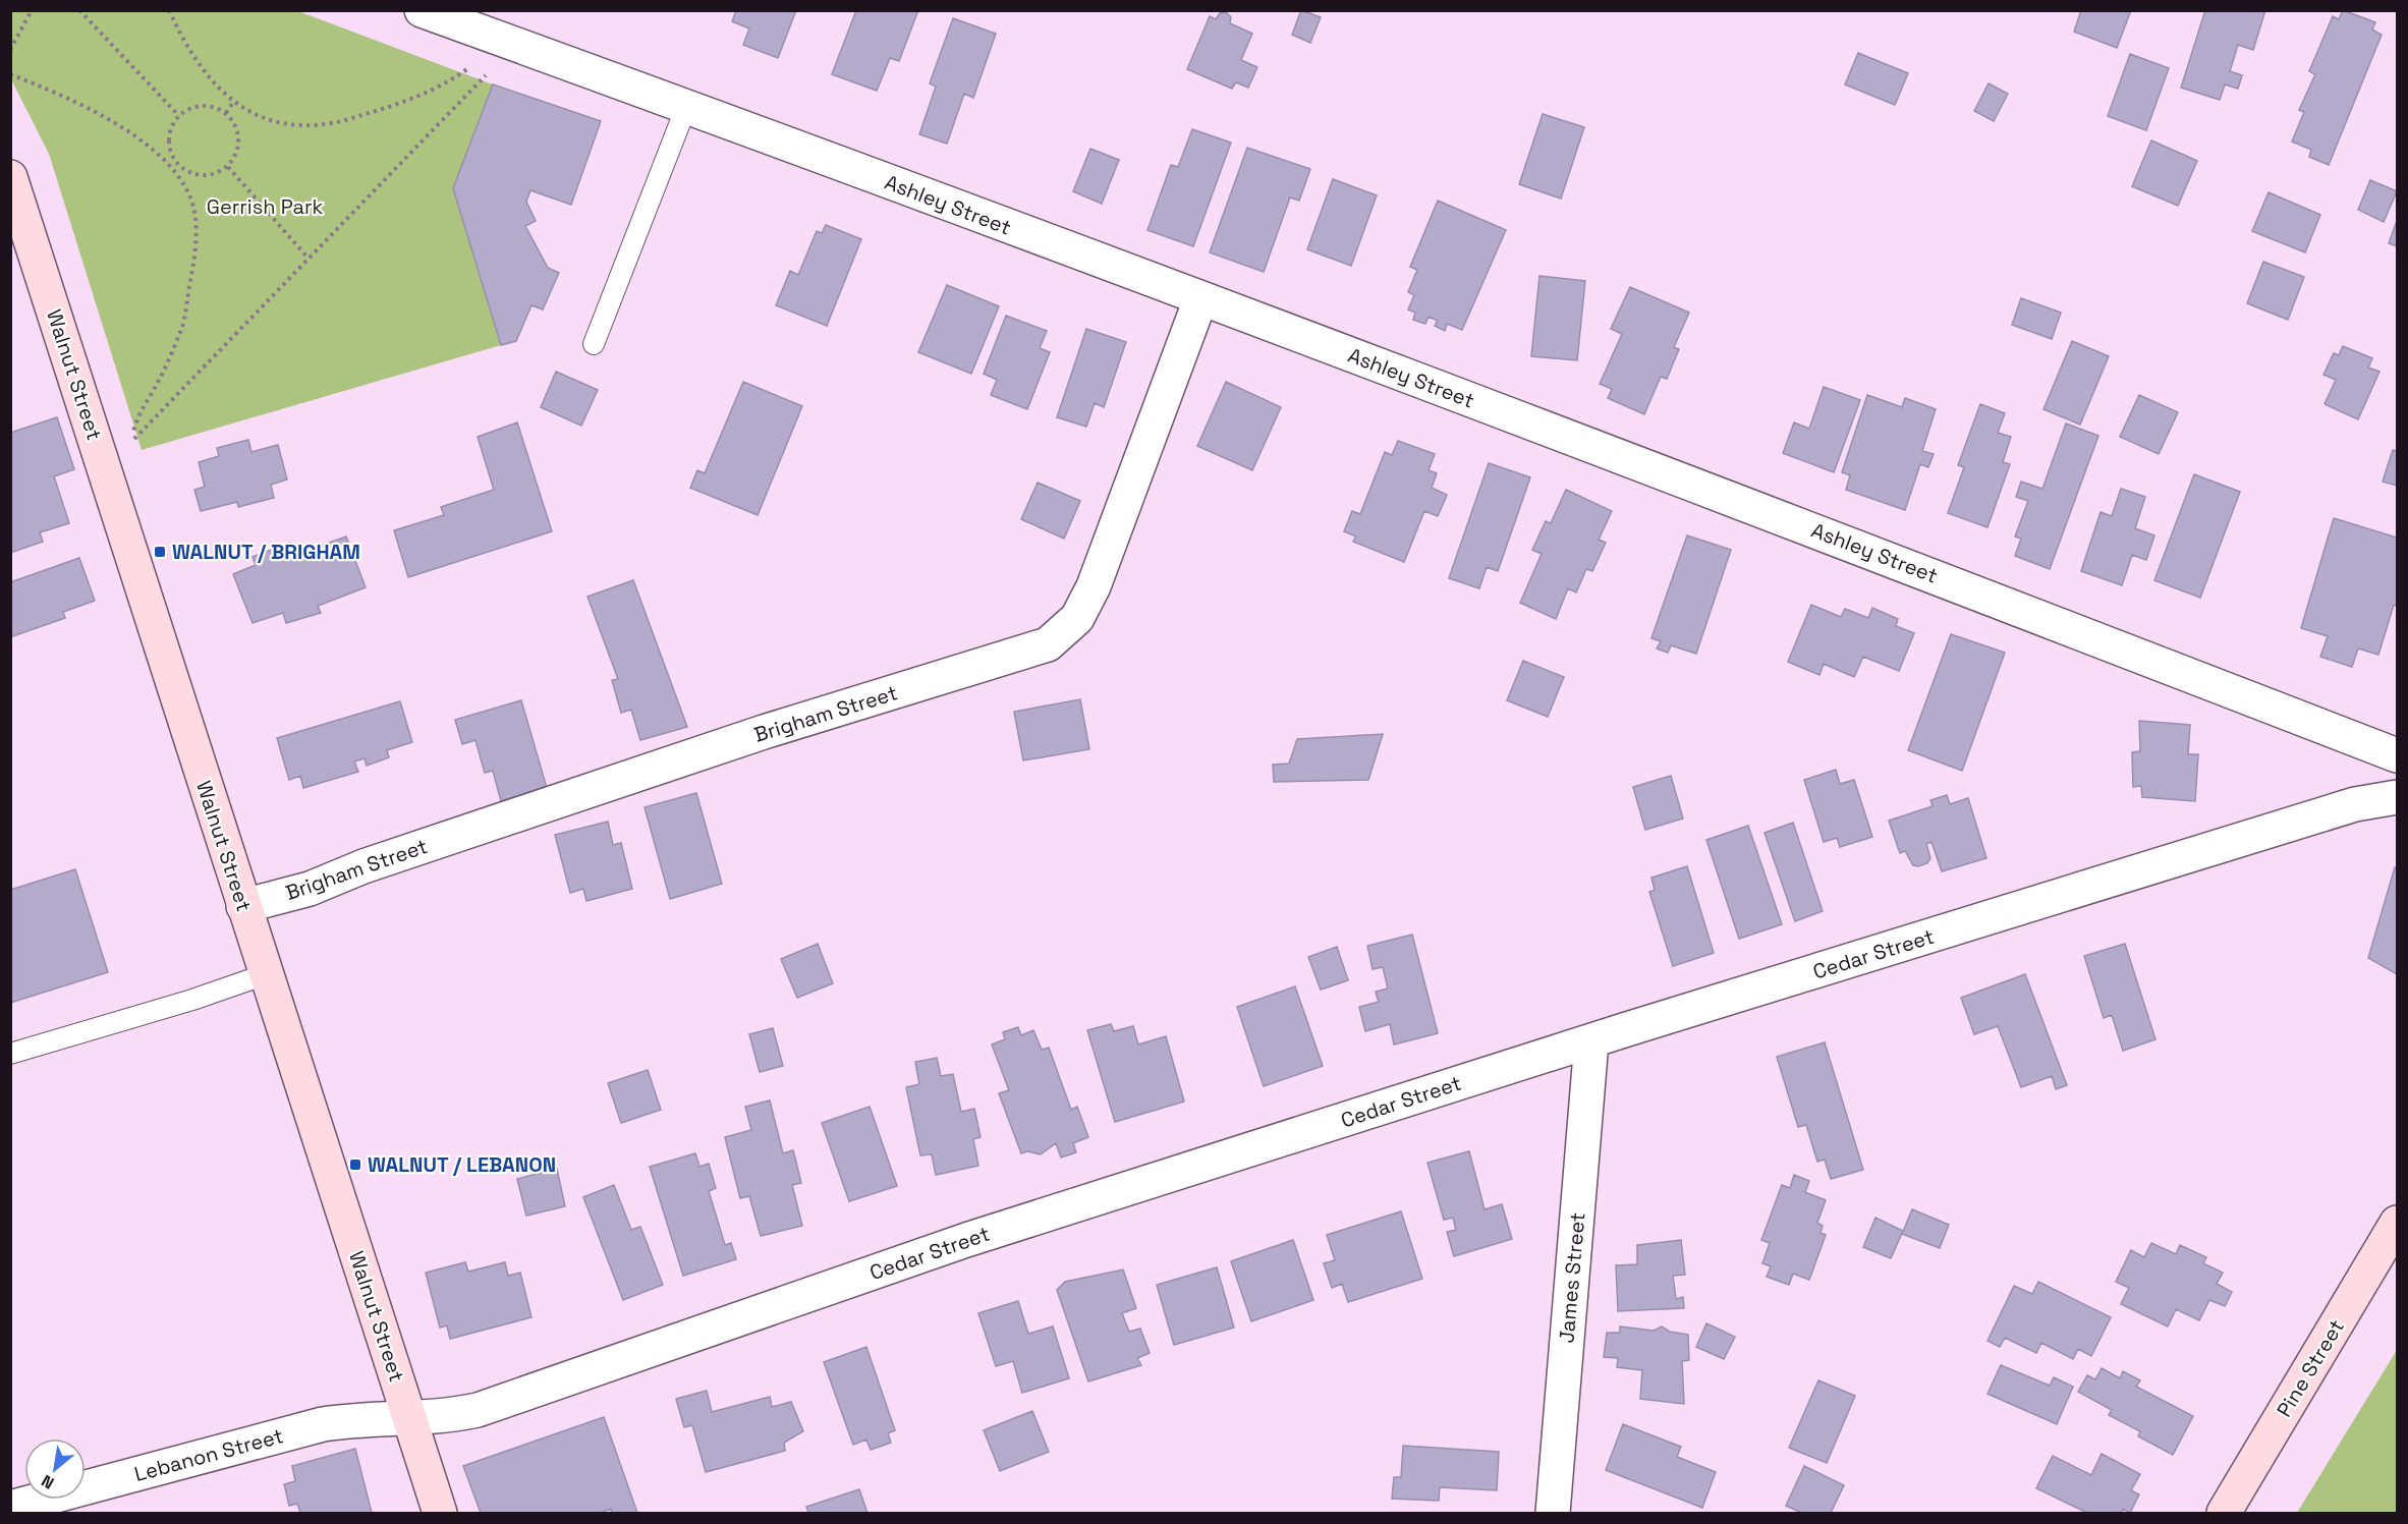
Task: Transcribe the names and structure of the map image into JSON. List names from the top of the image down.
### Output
{
  "streets": {
    "main road": ["Walnut Street", "Pine Street"],
    "street": [
      "Ashley Street",
      "Brigham Street",
      "Cedar Street",
      "James Street",
      "Lebanon Street"
    ]
  },
  "crossings": [
    ["Ashley Street", "Brigham Street"],
    ["Walnut Street", "Brigham Street"],
    ["Walnut Street", "Cedar Street"],
    ["Walnut Street", "Lebanon Street"],
    ["Cedar Street", "James Street"],
    ["Cedar Street", "Lebanon Street"]
  ],
  "parks": ["Gerrish Park"],
  "places": {
    "transit": ["WALNUT / BRIGHAM", "WALNUT / LEBANON"]
  },
  "north": "bottom left"
}
